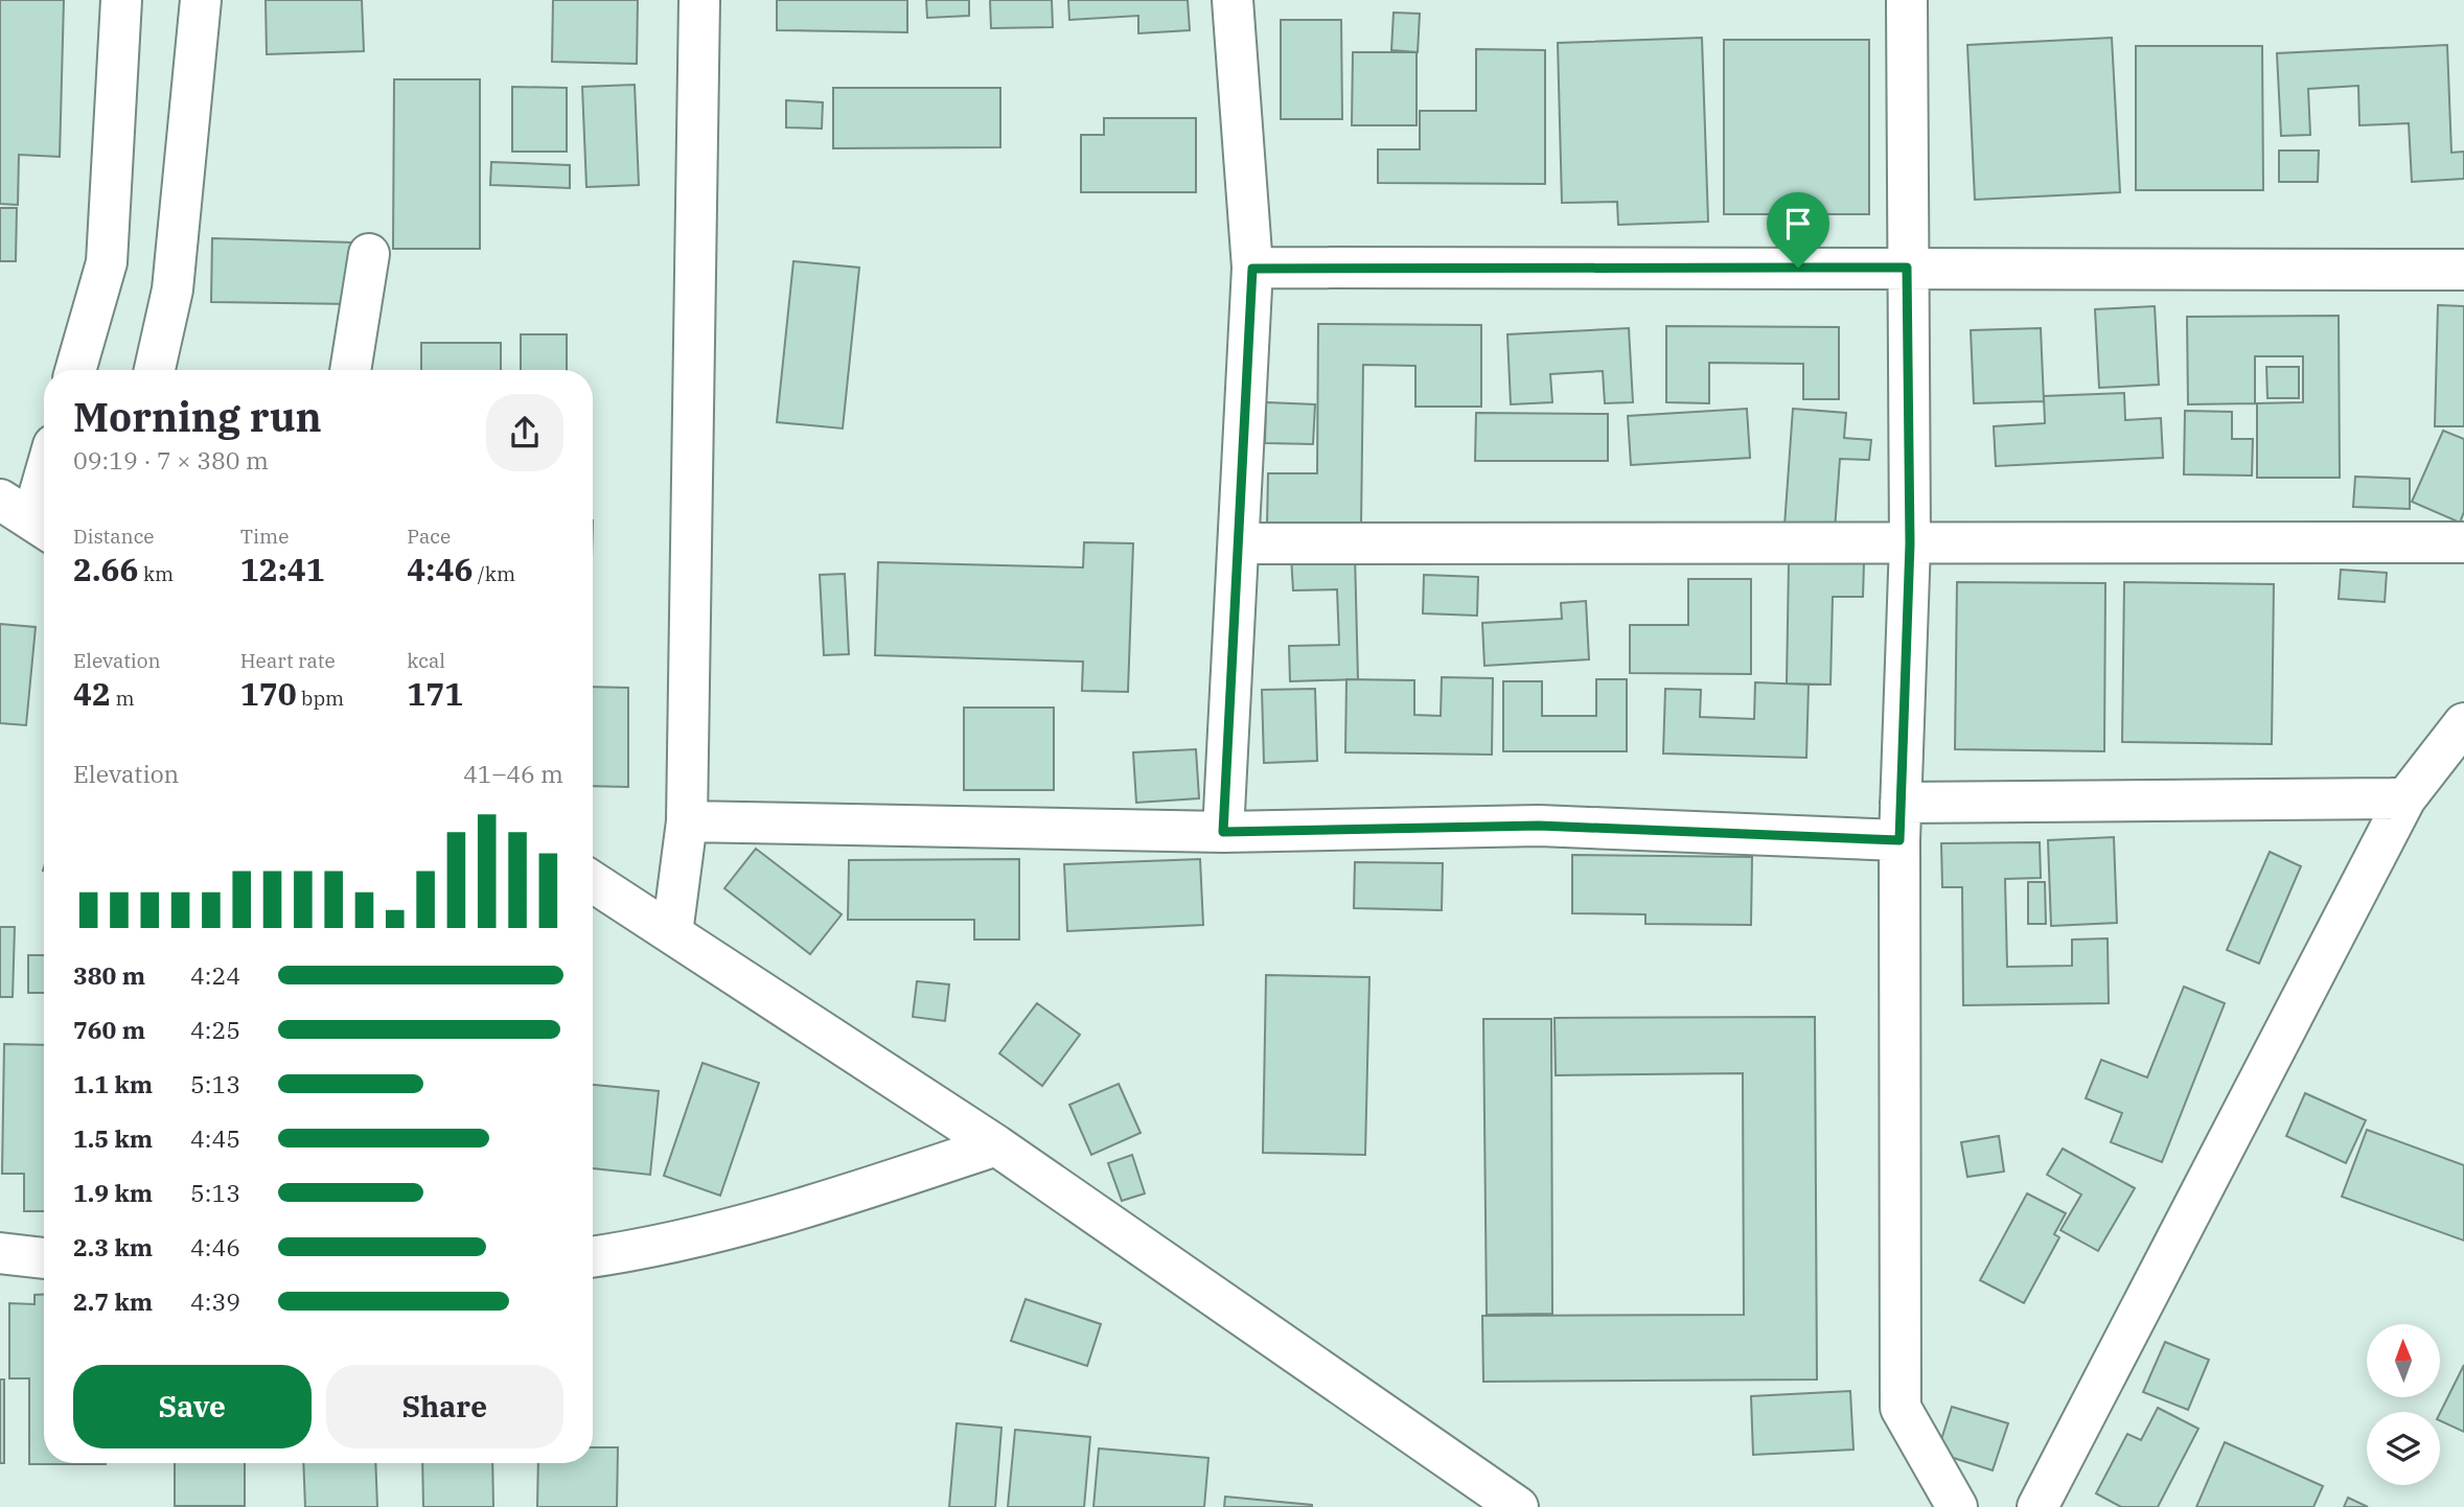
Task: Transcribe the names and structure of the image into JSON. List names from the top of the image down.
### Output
{
  "north": "top",
  "page": {
    "heading": ["Morning run", "09:19 · 7 × 380 m"],
    "stats": [
      ["Distance", "2.66 km"],
      ["Time", "12:41"],
      ["Pace", "4:46 /km"],
      ["Elevation", "42 m"],
      ["Heart rate", "170 bpm"],
      ["kcal", "171"]
    ],
    "chart": ["Elevation", "41–46 m"],
    "list": [
      {
        "name": "380 m",
        "note": "4:24"
      },
      {
        "name": "760 m",
        "note": "4:25"
      },
      {
        "name": "1.1 km",
        "note": "5:13"
      },
      {
        "name": "1.5 km",
        "note": "4:45"
      },
      {
        "name": "1.9 km",
        "note": "5:13"
      },
      {
        "name": "2.3 km",
        "note": "4:46"
      },
      {
        "name": "2.7 km",
        "note": "4:39"
      }
    ],
    "buttons": ["Save", "Share"]
  }
}
